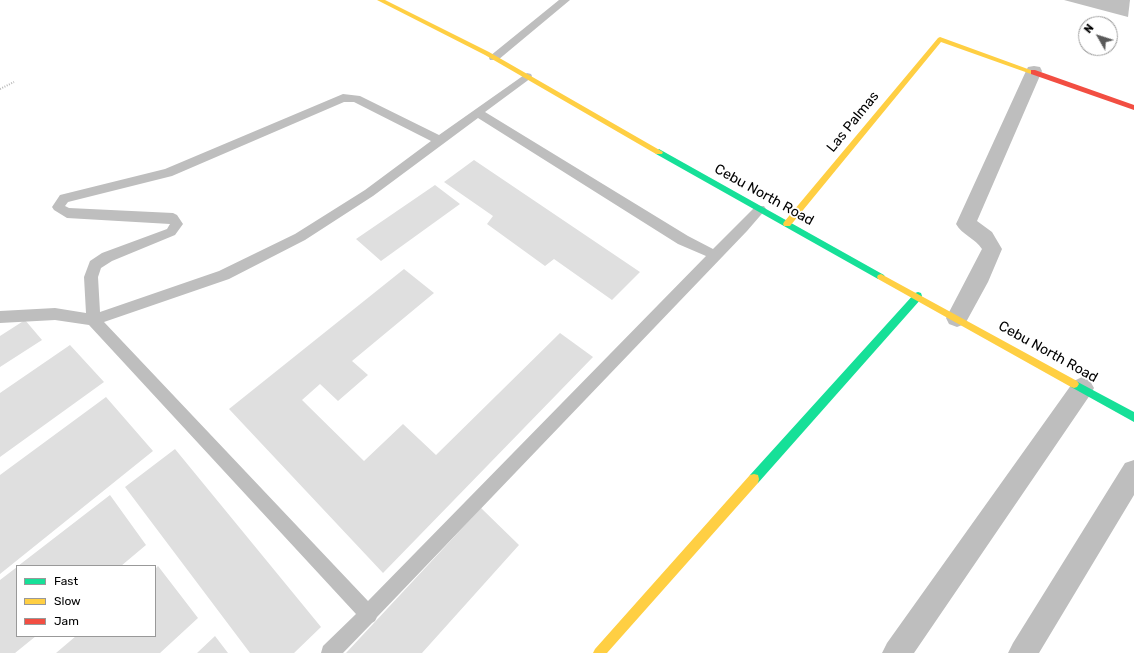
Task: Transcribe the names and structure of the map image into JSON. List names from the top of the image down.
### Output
{
  "streets": {
    "main road": ["Las Palmas", "Cebu North Road"]
  },
  "crossings": [
    ["Las Palmas", "Cebu North Road"]
  ],
  "legend": ["Fast", "Slow", "Jam"],
  "north": "top left"
}
